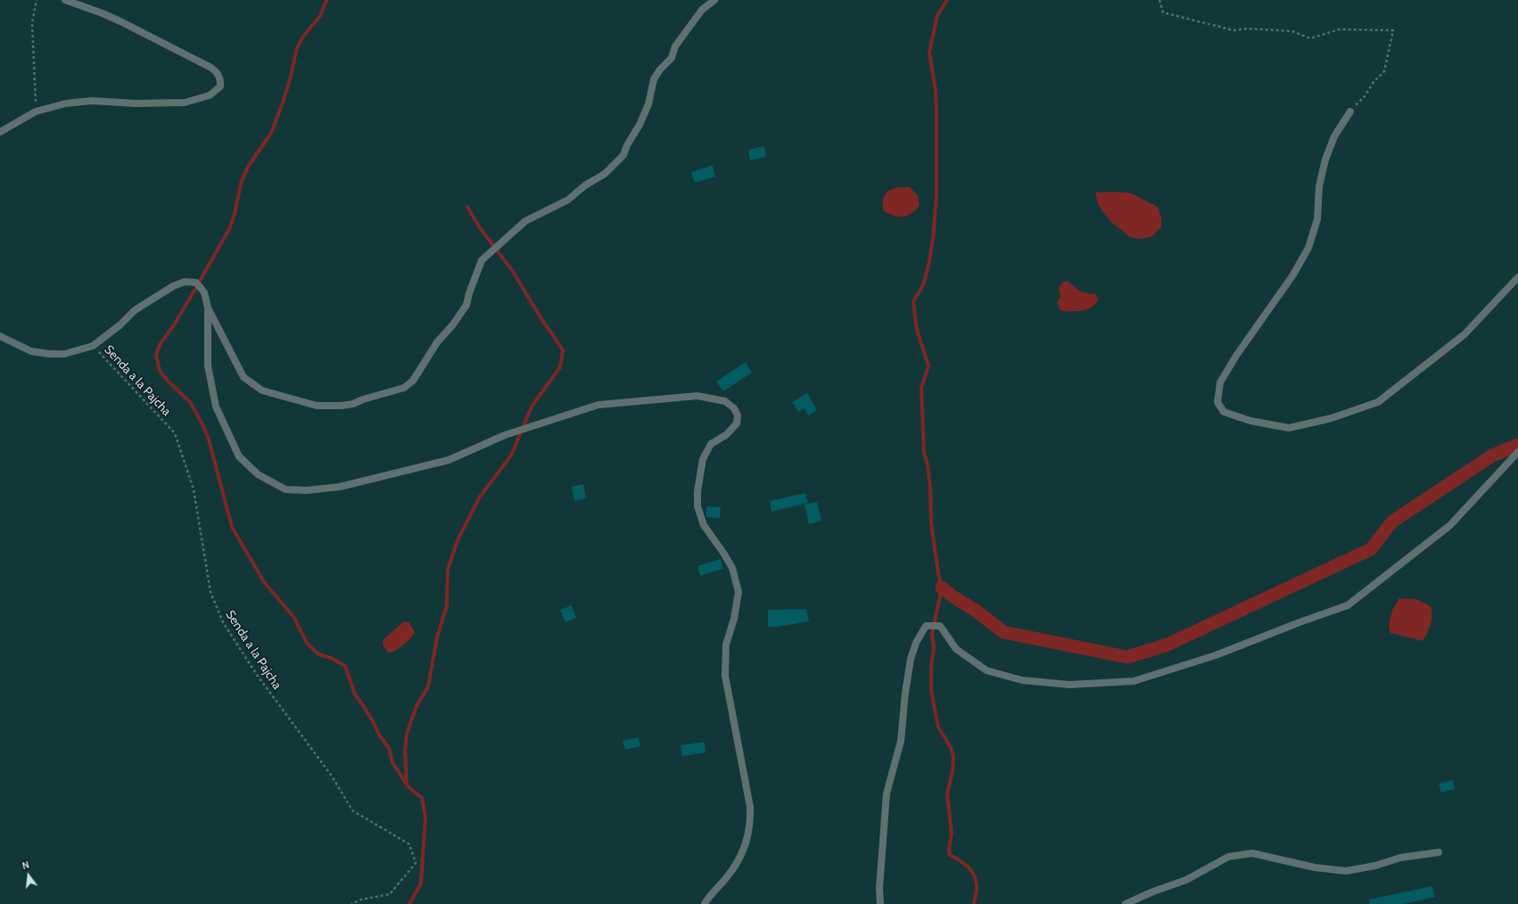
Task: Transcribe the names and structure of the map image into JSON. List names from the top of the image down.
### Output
{
  "streets": {
    "path": ["Senda a la Pajcha"]
  },
  "north": "top"
}
